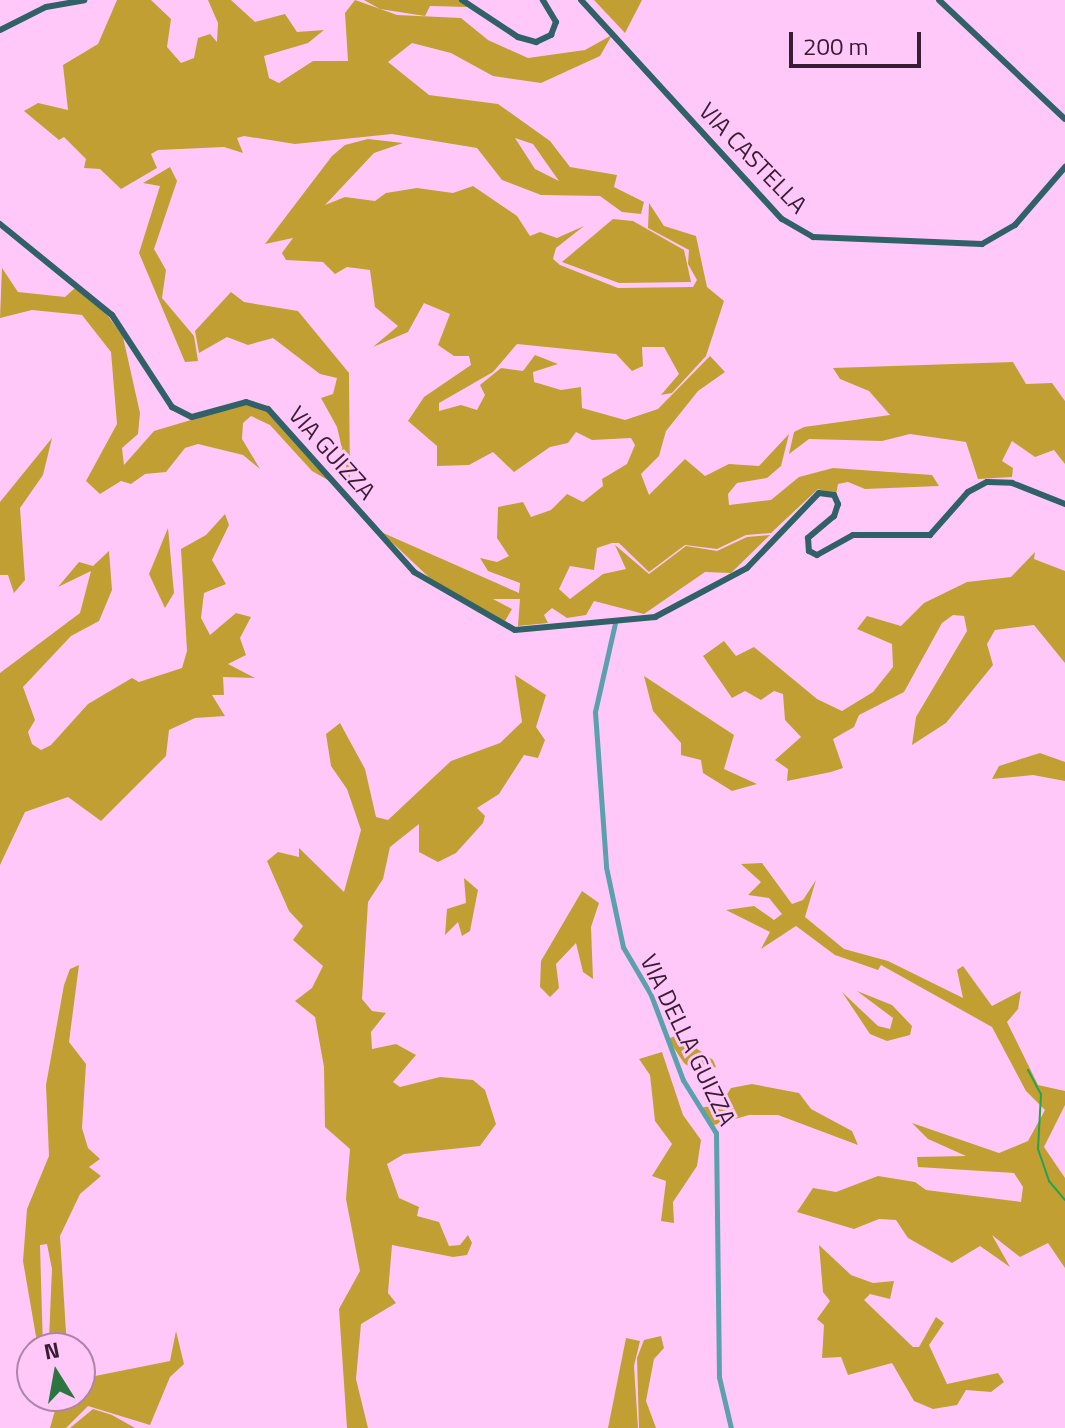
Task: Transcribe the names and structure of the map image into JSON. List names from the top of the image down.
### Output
{
  "streets": {
    "main road": ["VIA CASTELLA", "VIA GUIZZA"],
    "street": ["VIA DELLA GUIZZA"]
  },
  "crossings": [
    ["VIA GUIZZA", "VIA DELLA GUIZZA"]
  ],
  "scale_bar": "200 m",
  "north": "top"
}
